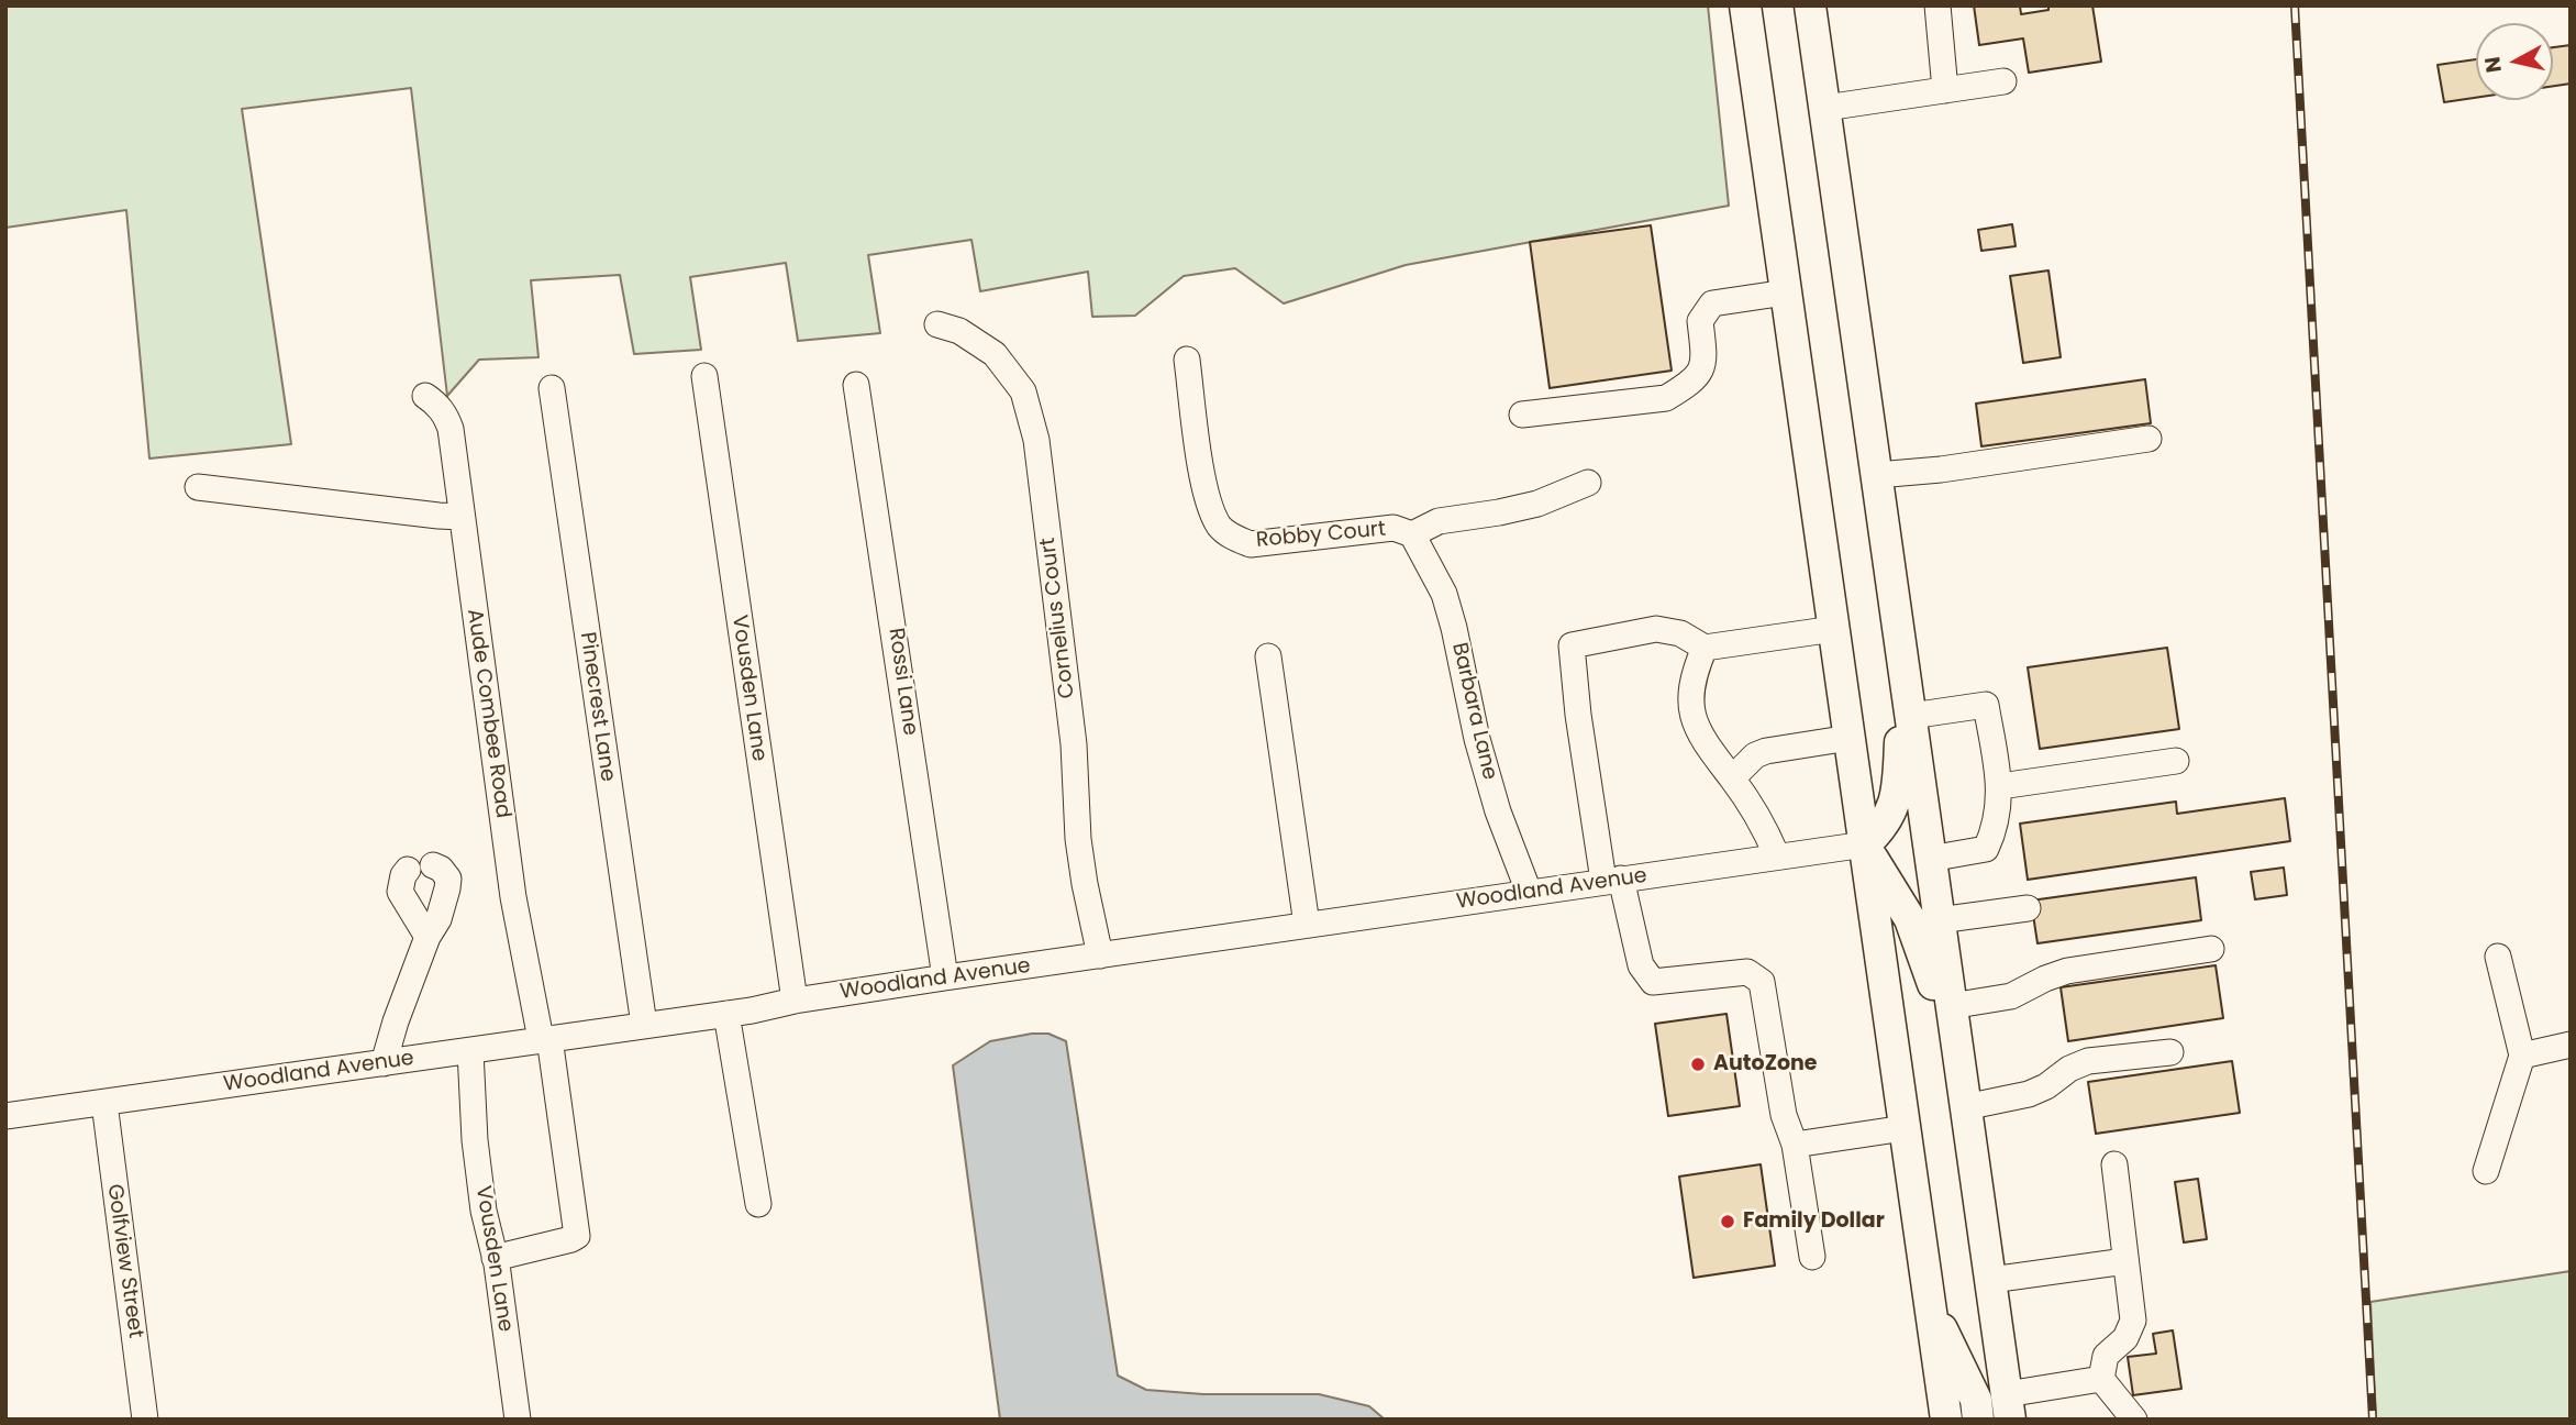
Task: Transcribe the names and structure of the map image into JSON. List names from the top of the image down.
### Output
{
  "streets": {
    "street": [
      "Robby Court",
      "Cornelius Court",
      "Rossi Lane",
      "Vousden Lane",
      "Pinecrest Lane",
      "Barbara Lane",
      "Aude Combee Road",
      "Woodland Avenue",
      "Golfview Street"
    ]
  },
  "crossings": [
    ["Robby Court", "Barbara Lane"],
    ["Cornelius Court", "Woodland Avenue"],
    ["Rossi Lane", "Woodland Avenue"],
    ["Vousden Lane", "Aude Combee Road"],
    ["Vousden Lane", "Woodland Avenue"],
    ["Pinecrest Lane", "Woodland Avenue"],
    ["Barbara Lane", "Woodland Avenue"],
    ["Aude Combee Road", "Woodland Avenue"],
    ["Woodland Avenue", "Golfview Street"]
  ],
  "places": ["AutoZone", "Family Dollar"],
  "north": "left"
}
